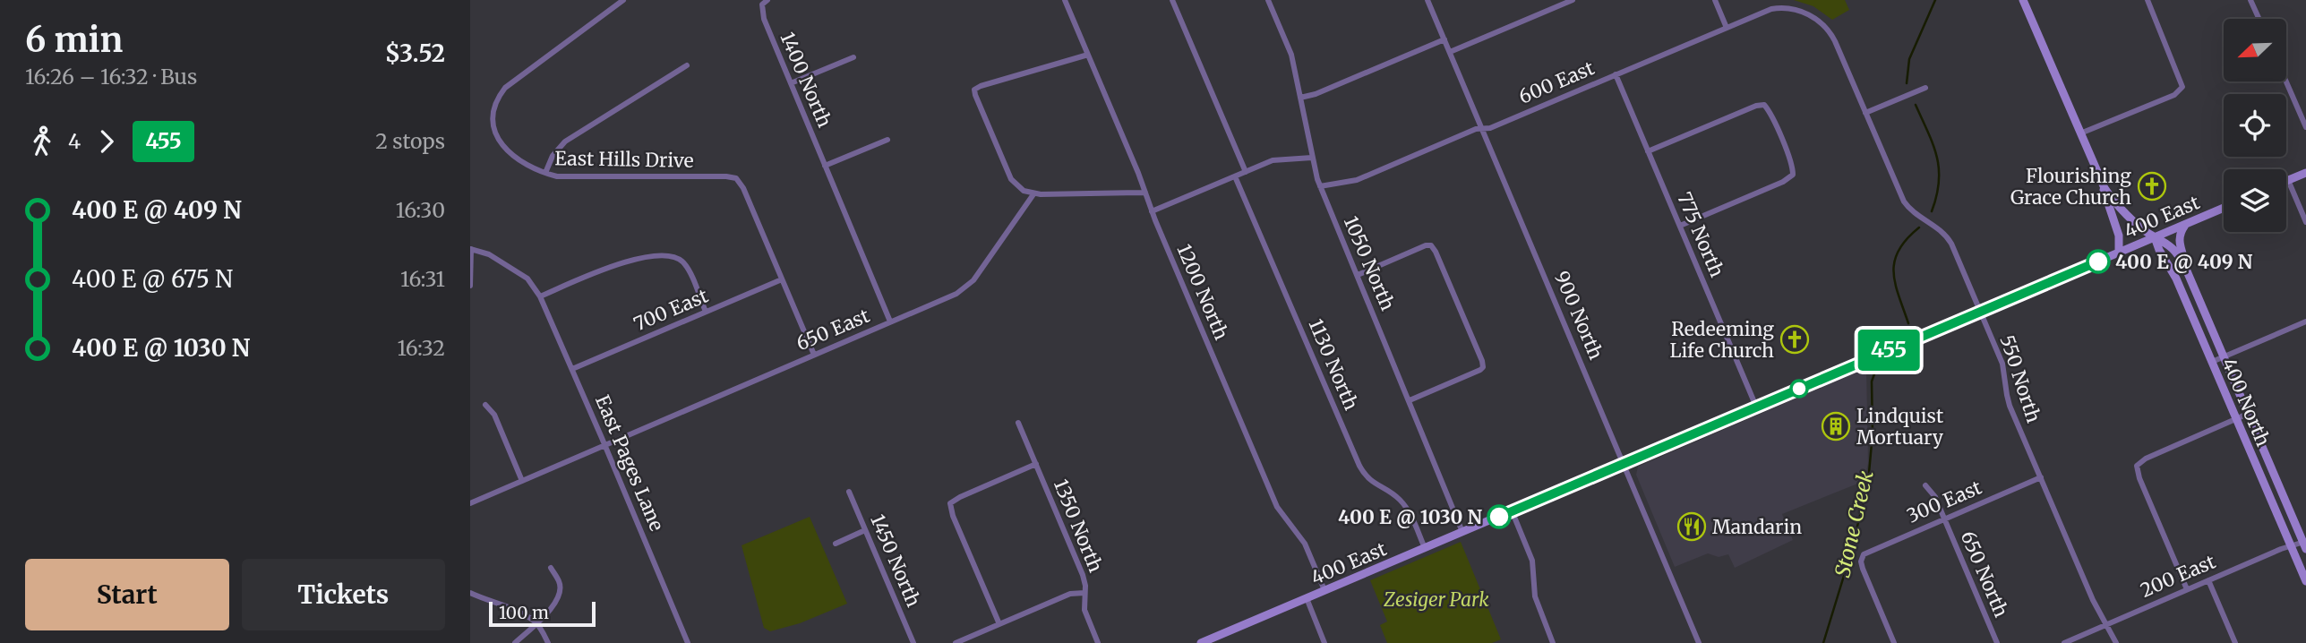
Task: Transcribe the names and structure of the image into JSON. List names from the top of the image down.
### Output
{
  "streets": {
    "main road": ["400 East", "400 North"],
    "street": [
      "1400 North",
      "600 East",
      "East Hills Drive",
      "775 North",
      "1050 North",
      "1200 North",
      "700 East",
      "900 North",
      "650 East",
      "1130 North",
      "550 North",
      "East Pages Lane",
      "300 East",
      "1350 North",
      "1450 North",
      "650 North",
      "200 East"
    ]
  },
  "crossings": [
    ["1400 North", "650 East"],
    ["600 East", "775 North"],
    ["600 East", "1050 North"],
    ["600 East", "900 North"],
    ["600 East", "550 North"],
    ["East Hills Drive", "700 East"],
    ["East Hills Drive", "650 East"],
    ["400 East", "775 North"],
    ["400 East", "1050 North"],
    ["400 East", "1200 North"],
    ["400 East", "900 North"],
    ["400 East", "1130 North"],
    ["400 East", "550 North"],
    ["400 East", "400 North"],
    ["700 East", "East Pages Lane"],
    ["650 East", "East Pages Lane"],
    ["550 North", "300 East"],
    ["550 North", "200 East"],
    ["400 North", "200 East"],
    ["300 East", "650 North"]
  ],
  "water": ["Stone Creek"],
  "parks": ["Zesiger Park"],
  "places": {
    "church": ["Flourishing Grace Church", "Redeeming Life Church"],
    "other": ["400 E @ 409 N", "400 E @ 1030 N"],
    "building": ["Lindquist Mortuary"],
    "restaurant": ["Mandarin"]
  },
  "lines": ["bus line 455"],
  "scale_bar": "100 m",
  "north": "bottom left",
  "page": {
    "heading": ["6 min", "16:26 – 16:32 · Bus", "$3.52"],
    "on_map": "455",
    "legs": ["4", "455", "2 stops"],
    "list": [
      {
        "name": "400 E @ 409 N",
        "value": "16:30"
      },
      {
        "name": "400 E @ 675 N",
        "value": "16:31"
      },
      {
        "name": "400 E @ 1030 N",
        "value": "16:32"
      }
    ],
    "buttons": ["Start", "Tickets"],
    "scale": "100 m"
  }
}
